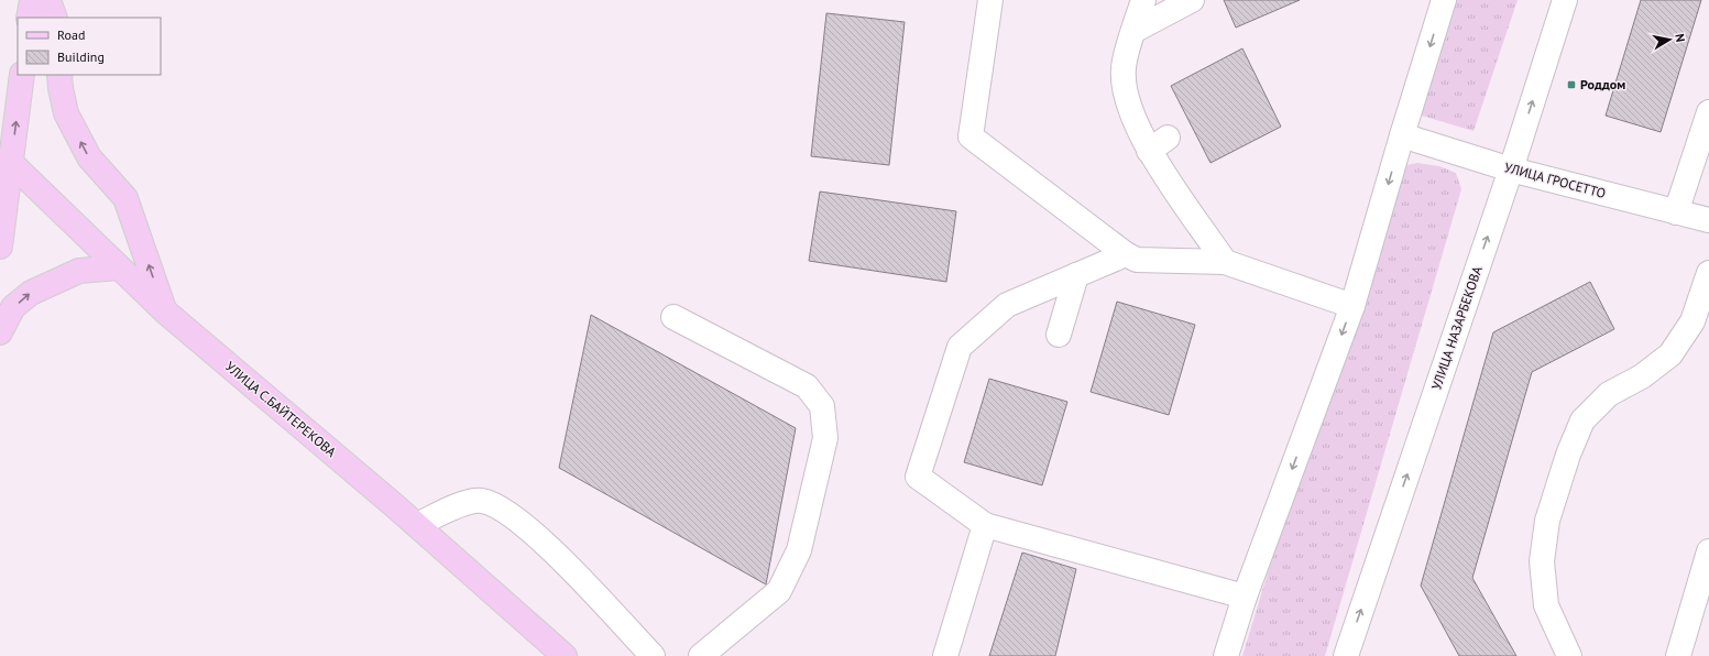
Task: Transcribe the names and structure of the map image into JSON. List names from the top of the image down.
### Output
{
  "streets": {
    "main road": ["УЛИЦА С.БАЙТЕРЕКОВА"],
    "street": ["УЛИЦА ГРОСЕТТО", "УЛИЦА НАЗАРБЕКОВА"]
  },
  "crossings": [
    ["УЛИЦА ГРОСЕТТО", "УЛИЦА НАЗАРБЕКОВА"]
  ],
  "places": {
    "transit": ["Роддом"]
  },
  "legend": ["Road", "Building"],
  "north": "right"
}
